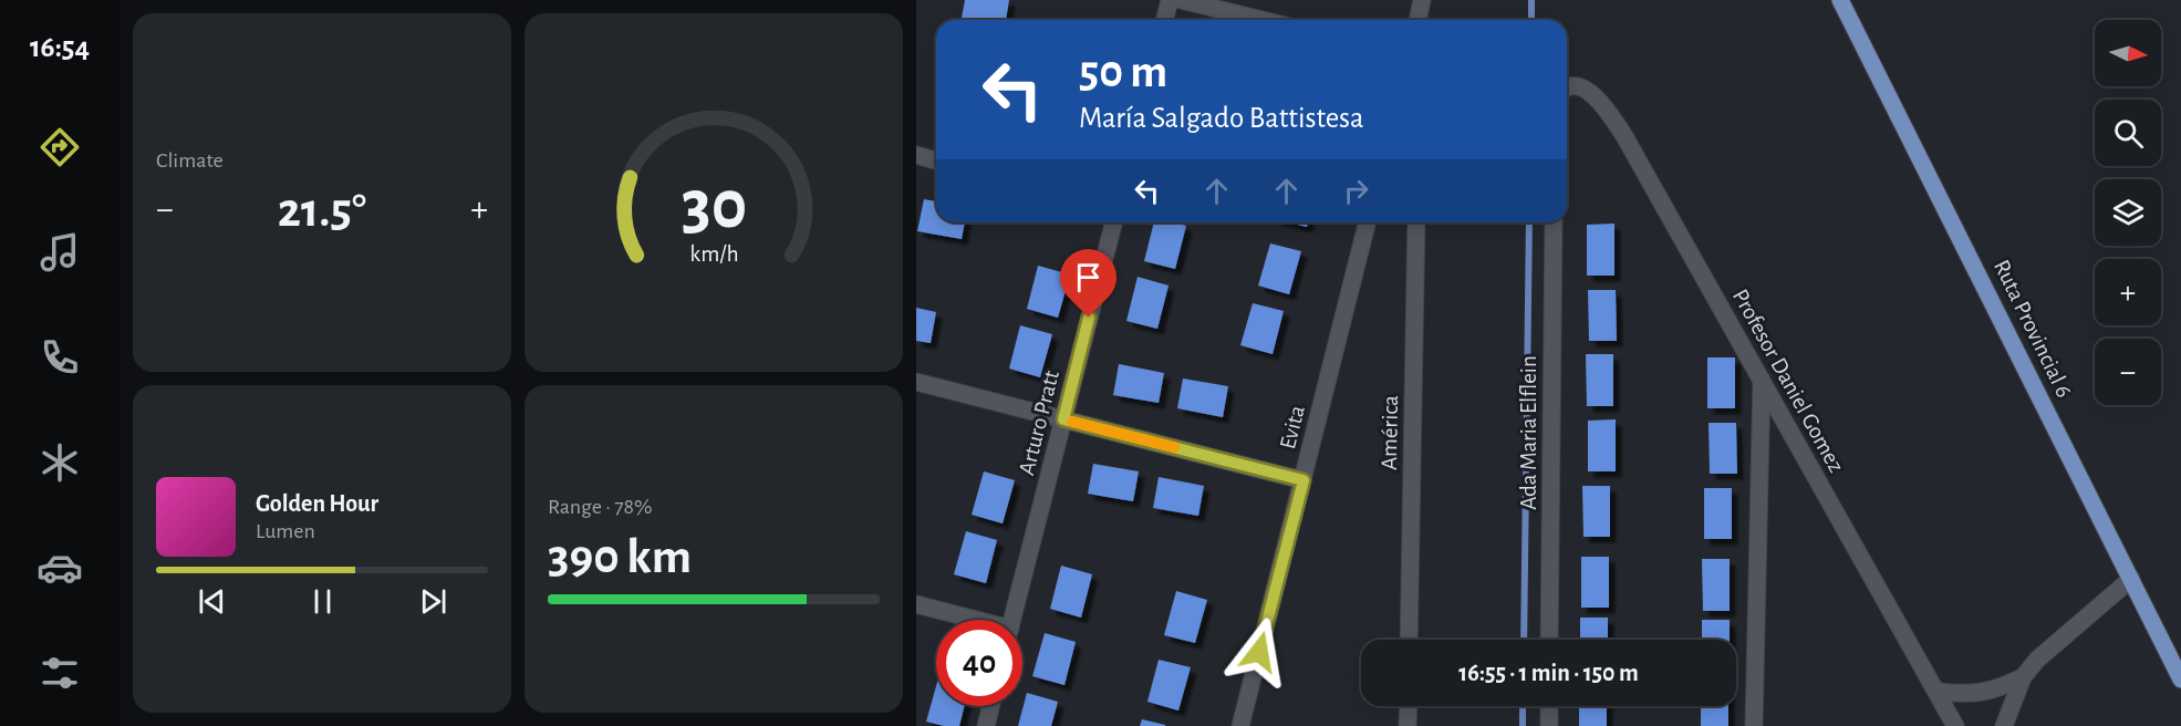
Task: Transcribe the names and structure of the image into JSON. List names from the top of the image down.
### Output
{
  "streets": {
    "main road": ["Ruta Provincial 6"],
    "street": [
      "Profesor Daniel Gomez",
      "Arturo Pratt",
      "Evita",
      "América",
      "Ada Maria Elflein"
    ]
  },
  "north": "right",
  "page": {
    "tabs": "16:54",
    "tile": [
      "Climate",
      ["Range · 78%", "390 km"]
    ],
    "map_buttons": ["+", "−"],
    "turn": ["50 m", "María Salgado Battistesa"],
    "heat": ["−", "21.5°", "+"],
    "song": ["Golden Hour", "Lumen"],
    "limit": "40",
    "trip": "16:55 · 1 min · 150 m",
    "gauge": ["30", "km/h"]
  }
}
